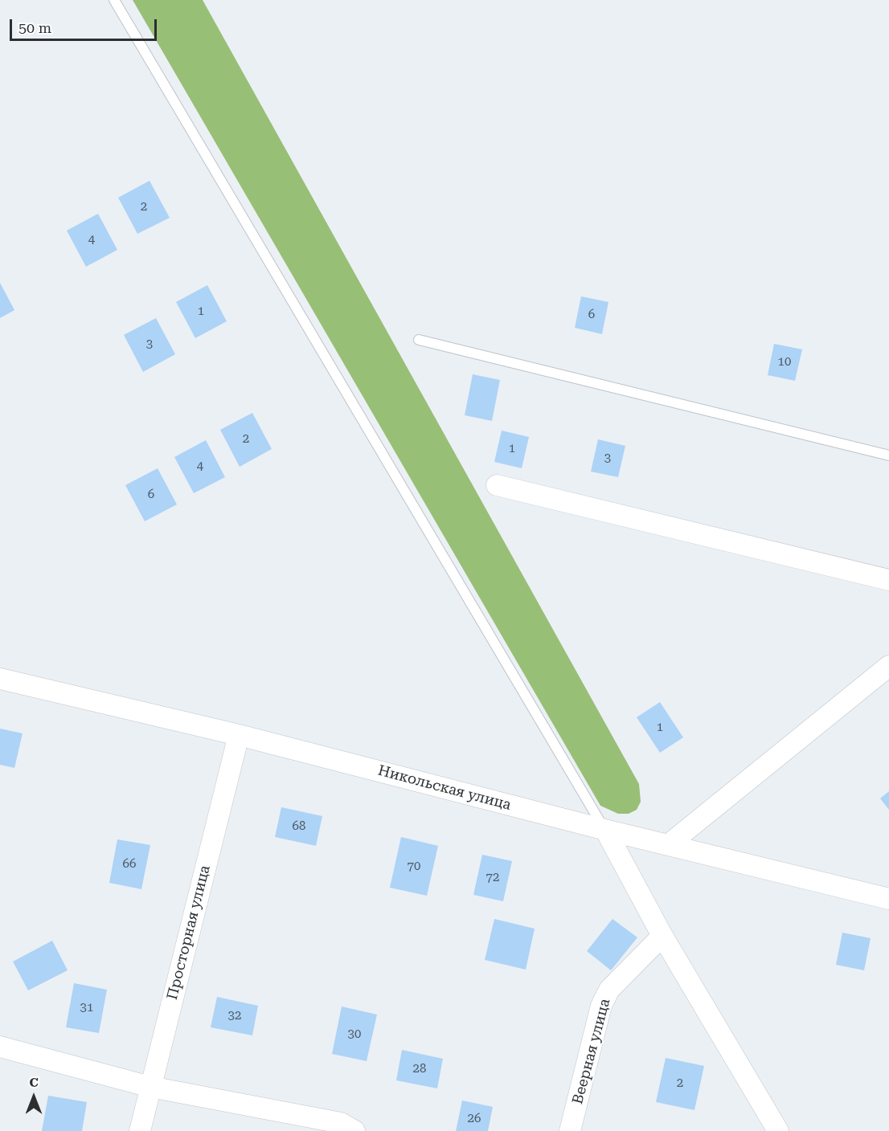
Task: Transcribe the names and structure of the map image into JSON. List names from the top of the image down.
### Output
{
  "streets": {
    "street": ["Никольская улица", "Просторная улица", "Веерная улица"]
  },
  "crossings": [
    ["Никольская улица", "Просторная улица"]
  ],
  "house_numbers": [
    "2",
    "4",
    "1",
    "6",
    "3",
    "10",
    "2",
    "1",
    "3",
    "4",
    "6",
    "1",
    "68",
    "66",
    "70",
    "72",
    "31",
    "32",
    "30",
    "28",
    "2",
    "26"
  ],
  "scale_bar": "50 m",
  "north": "top"
}
